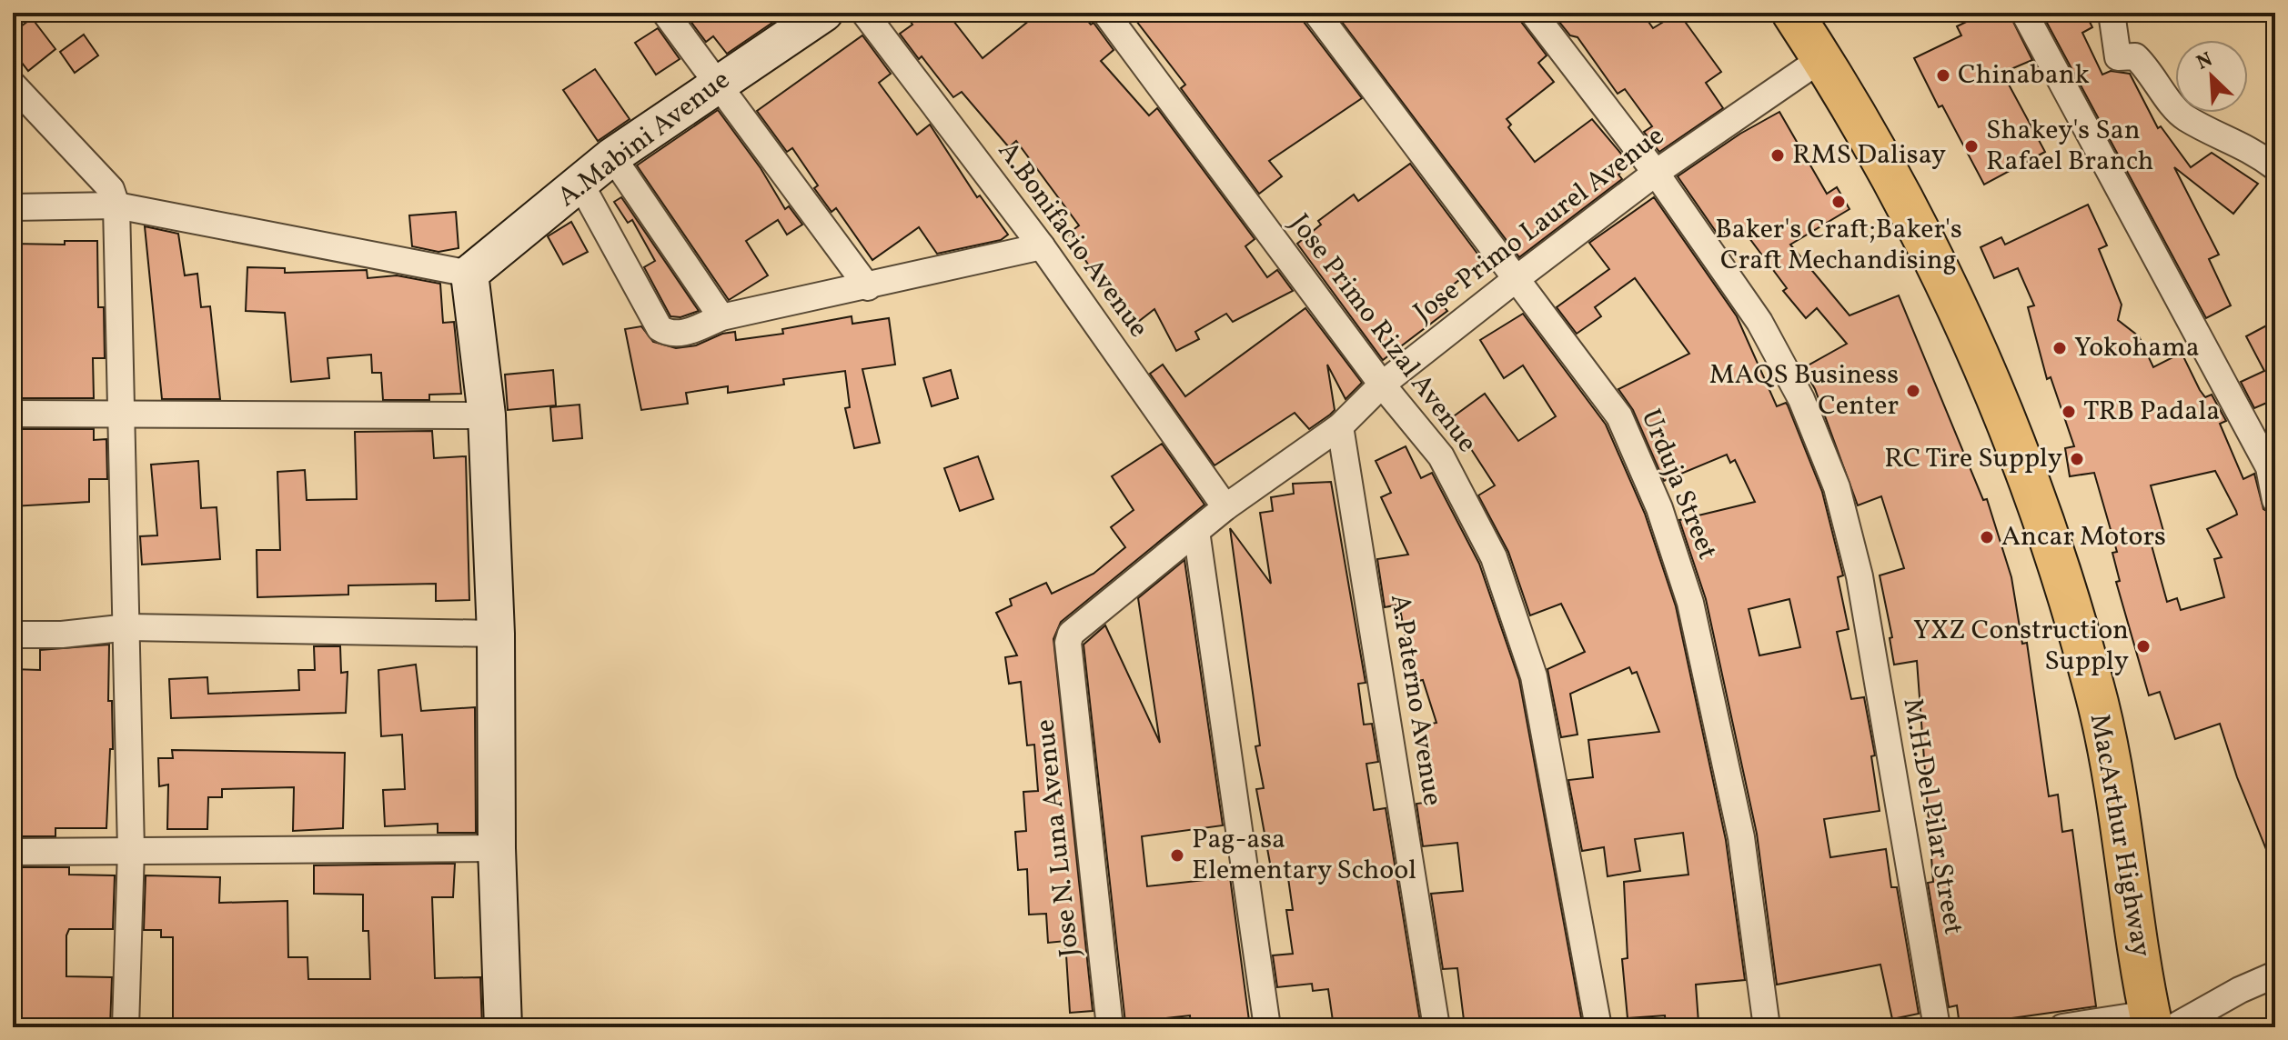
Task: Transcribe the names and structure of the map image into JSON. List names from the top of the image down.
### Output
{
  "streets": {
    "highway": ["MacArthur Highway"],
    "street": [
      "A.Mabini Avenue",
      "Jose Primo Laurel Avenue",
      "A.Bonifacio Avenue",
      "Jose Primo Rizal Avenue",
      "Urduja Street",
      "A.Paterno Avenue",
      "M.H.Del Pilar Street",
      "Jose N. Luna Avenue"
    ]
  },
  "crossings": [
    ["Jose Primo Laurel Avenue", "A.Bonifacio Avenue"],
    ["Jose Primo Laurel Avenue", "Jose Primo Rizal Avenue"],
    ["Jose Primo Laurel Avenue", "Urduja Street"],
    ["Jose Primo Laurel Avenue", "A.Paterno Avenue"],
    ["Jose Primo Laurel Avenue", "M.H.Del Pilar Street"],
    ["Jose Primo Laurel Avenue", "MacArthur Highway"],
    ["Jose Primo Laurel Avenue", "Jose N. Luna Avenue"]
  ],
  "places": [
    "Chinabank",
    "Shakey's San Rafael Branch",
    "RMS Dalisay",
    "Baker's Craft;Baker's Craft Mechandising",
    "Yokohama",
    "MAQS Business Center",
    "TRB Padala",
    "RC Tire Supply",
    "Ancar Motors",
    "YXZ Construction Supply",
    "Pag-asa Elementary School"
  ],
  "north": "top left"
}
